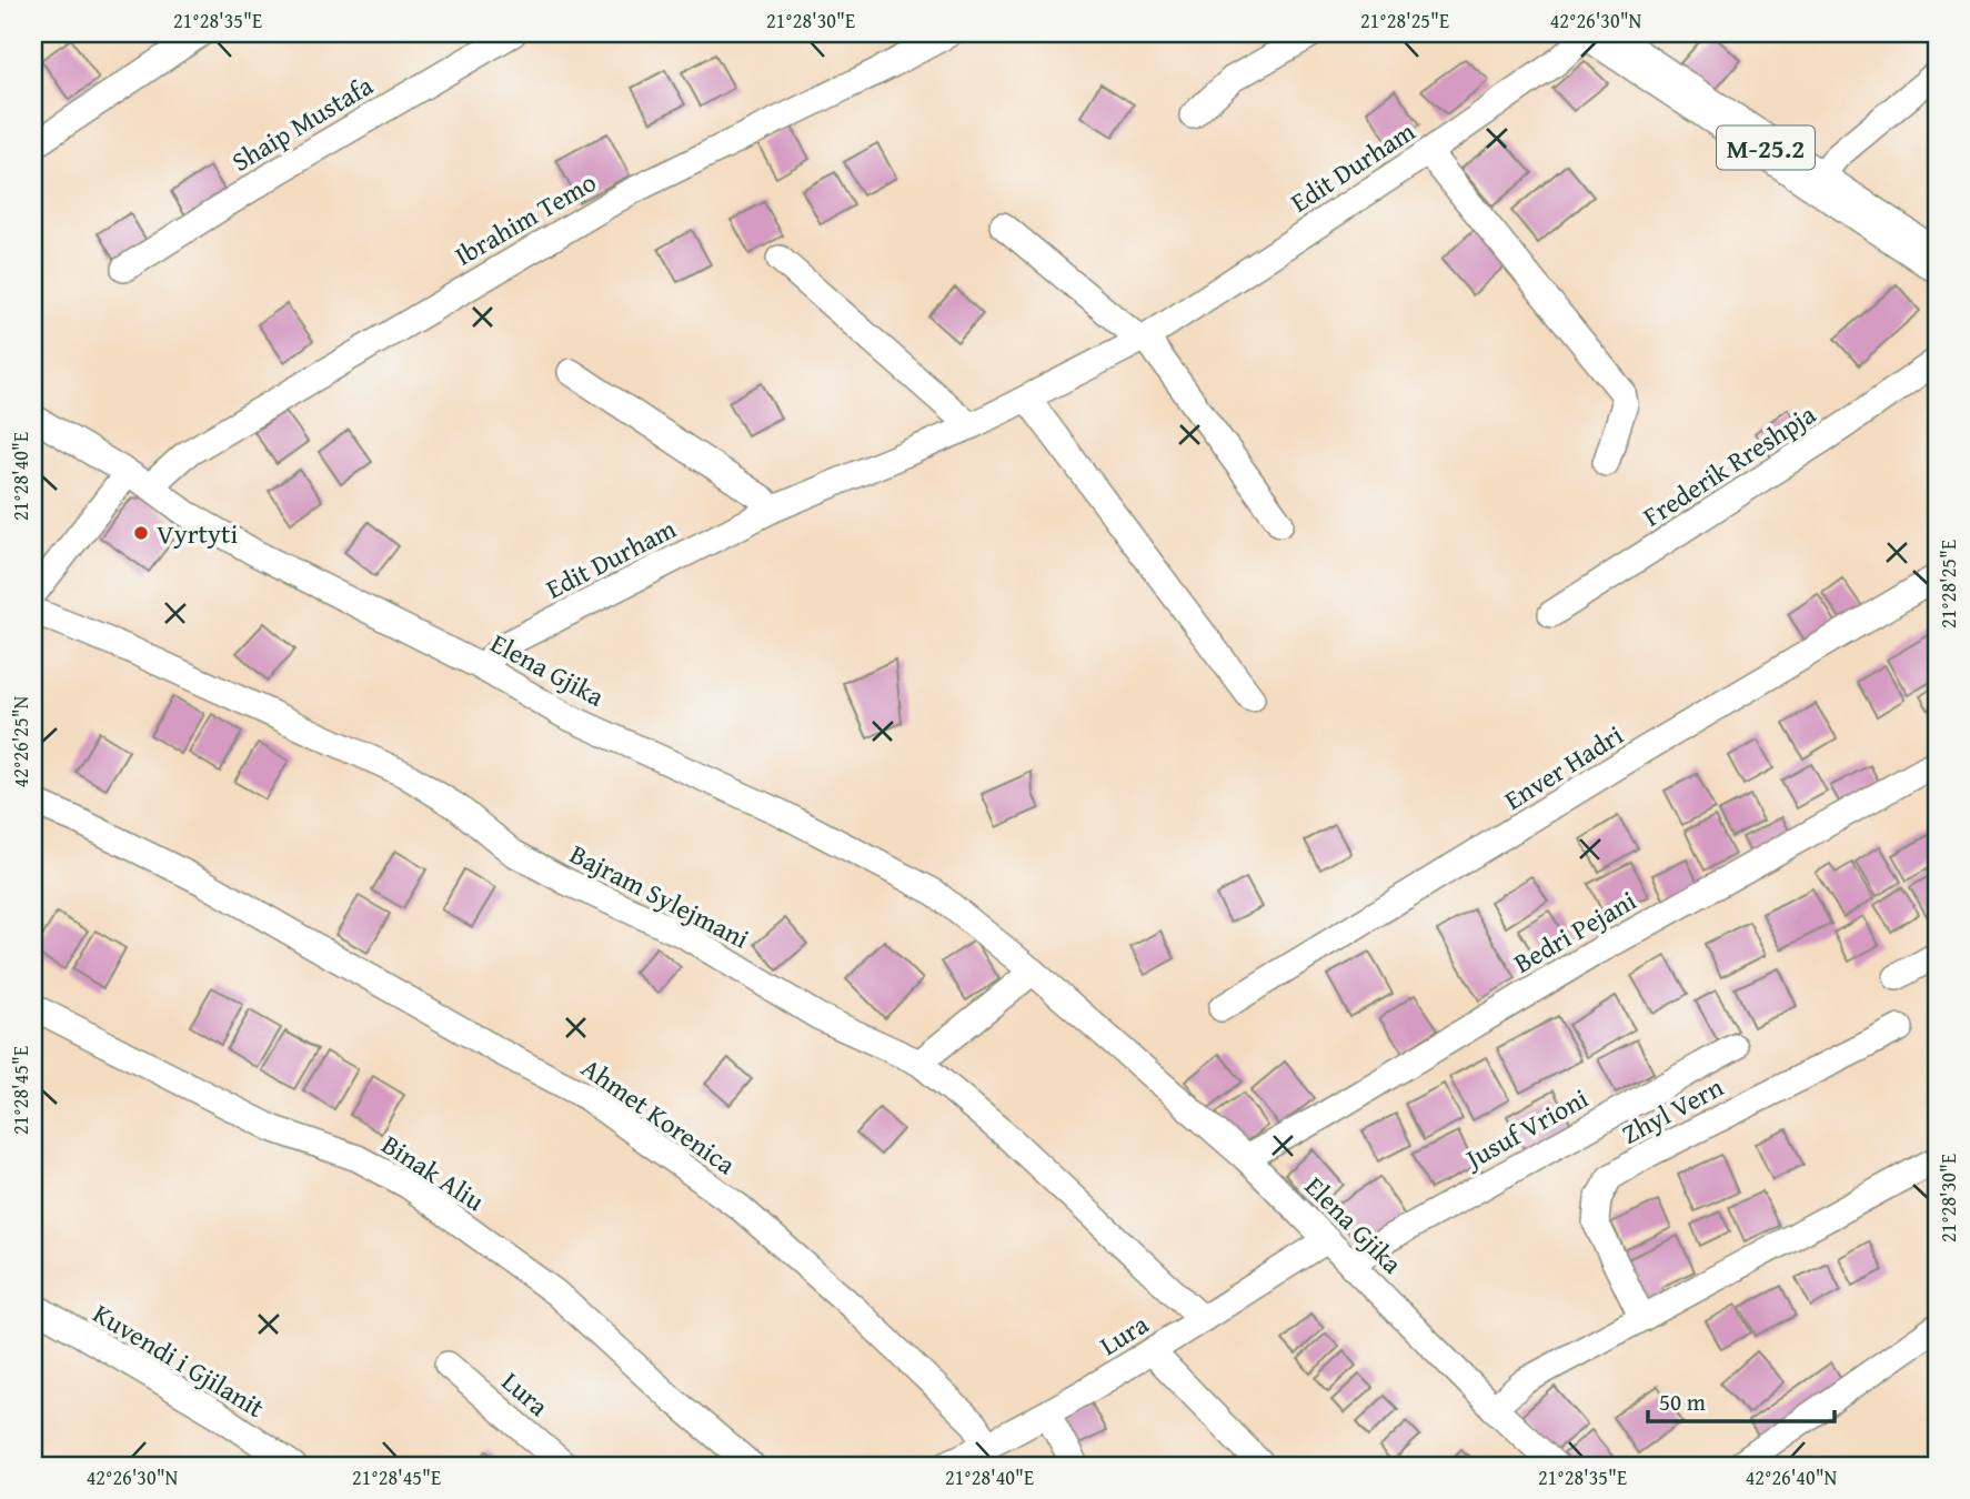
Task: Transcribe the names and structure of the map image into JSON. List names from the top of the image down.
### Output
{
  "streets": {
    "main road": ["M-25.2"],
    "street": [
      "Shaip Mustafa",
      "Edit Durham",
      "Ibrahim Temo",
      "Frederik Rreshpja",
      "Elena Gjika",
      "Enver Hadri",
      "Bajram Sylejmani",
      "Bedri Pejani",
      "Zhyl Vern",
      "Ahmet Korenica",
      "Jusuf Vrioni",
      "Binak Aliu",
      "Lura",
      "Kuvendi i Gjilanit"
    ]
  },
  "crossings": [
    ["M-25.2", "Edit Durham"],
    ["Edit Durham", "Elena Gjika"],
    ["Ibrahim Temo", "Elena Gjika"],
    ["Elena Gjika", "Bedri Pejani"],
    ["Elena Gjika", "Jusuf Vrioni"],
    ["Elena Gjika", "Lura"],
    ["Bajram Sylejmani", "Lura"],
    ["Ahmet Korenica", "Lura"]
  ],
  "places": ["Vyrtyti"],
  "scale_bar": "50 m",
  "coordinates": [
    "21°28'35\"E",
    "21°28'30\"E",
    "21°28'25\"E",
    "42°26'30\"N",
    "21°28'40\"E",
    "42°26'25\"N",
    "21°28'45\"E",
    "42°26'40\"N"
  ]
}
